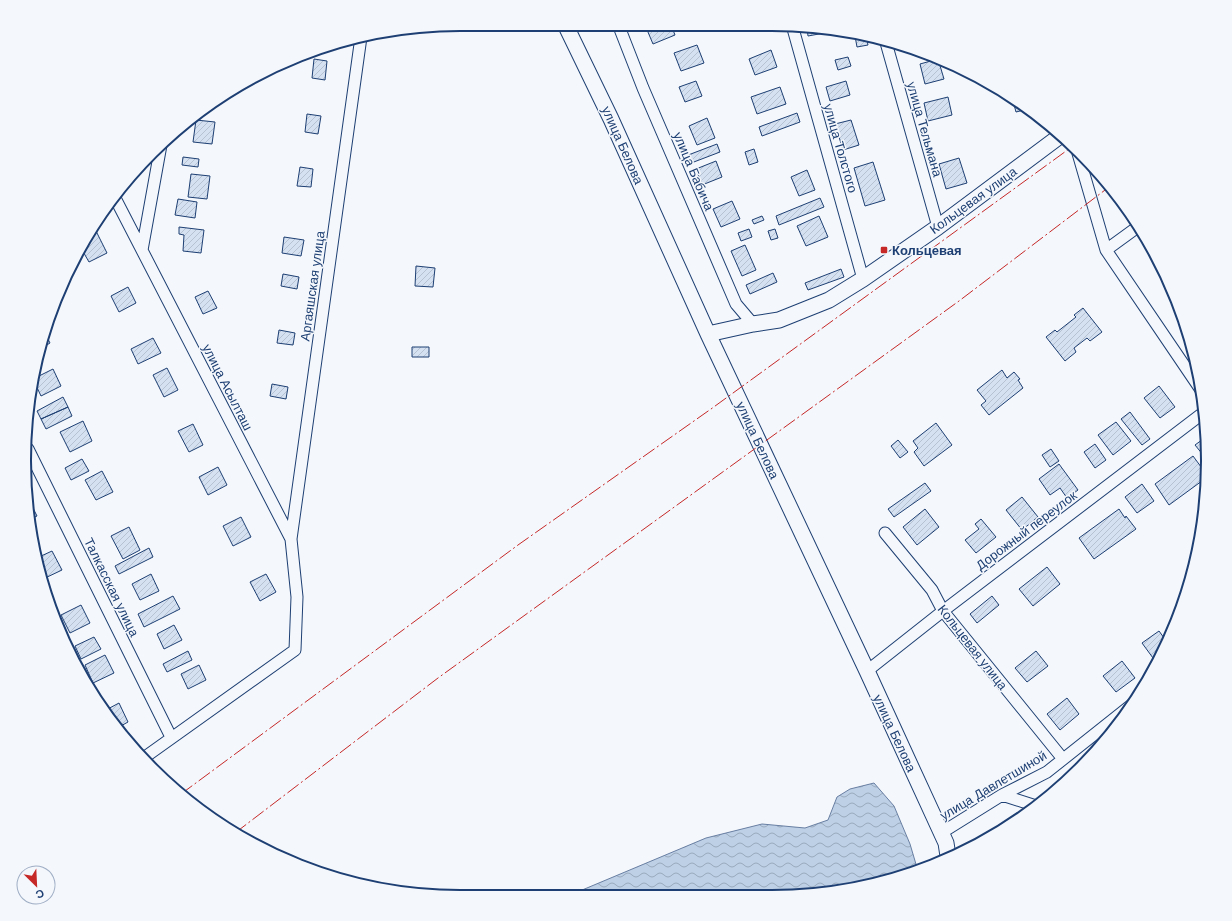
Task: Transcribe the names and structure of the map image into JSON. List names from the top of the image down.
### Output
{
  "streets": {
    "main road": ["улица Белова", "Кольцевая улица"],
    "street": [
      "улица Тельмана",
      "улица Толстого",
      "улица Бабича",
      "Аргаяшская улица",
      "улица Асылташ",
      "Дорожный переулок",
      "Талкасская улица",
      "улица Давлетшиной"
    ]
  },
  "crossings": [
    ["улица Тельмана", "Кольцевая улица"],
    ["улица Белова", "Кольцевая улица"],
    ["улица Белова", "Дорожный переулок"],
    ["улица Белова", "улица Давлетшиной"],
    ["улица Толстого", "Кольцевая улица"],
    ["улица Бабича", "Кольцевая улица"],
    ["Кольцевая улица", "Дорожный переулок"],
    ["Кольцевая улица", "улица Давлетшиной"],
    ["Аргаяшская улица", "улица Асылташ"],
    ["улица Асылташ", "Талкасская улица"]
  ],
  "places": {
    "transit": ["Кольцевая"]
  },
  "north": "bottom right"
}
